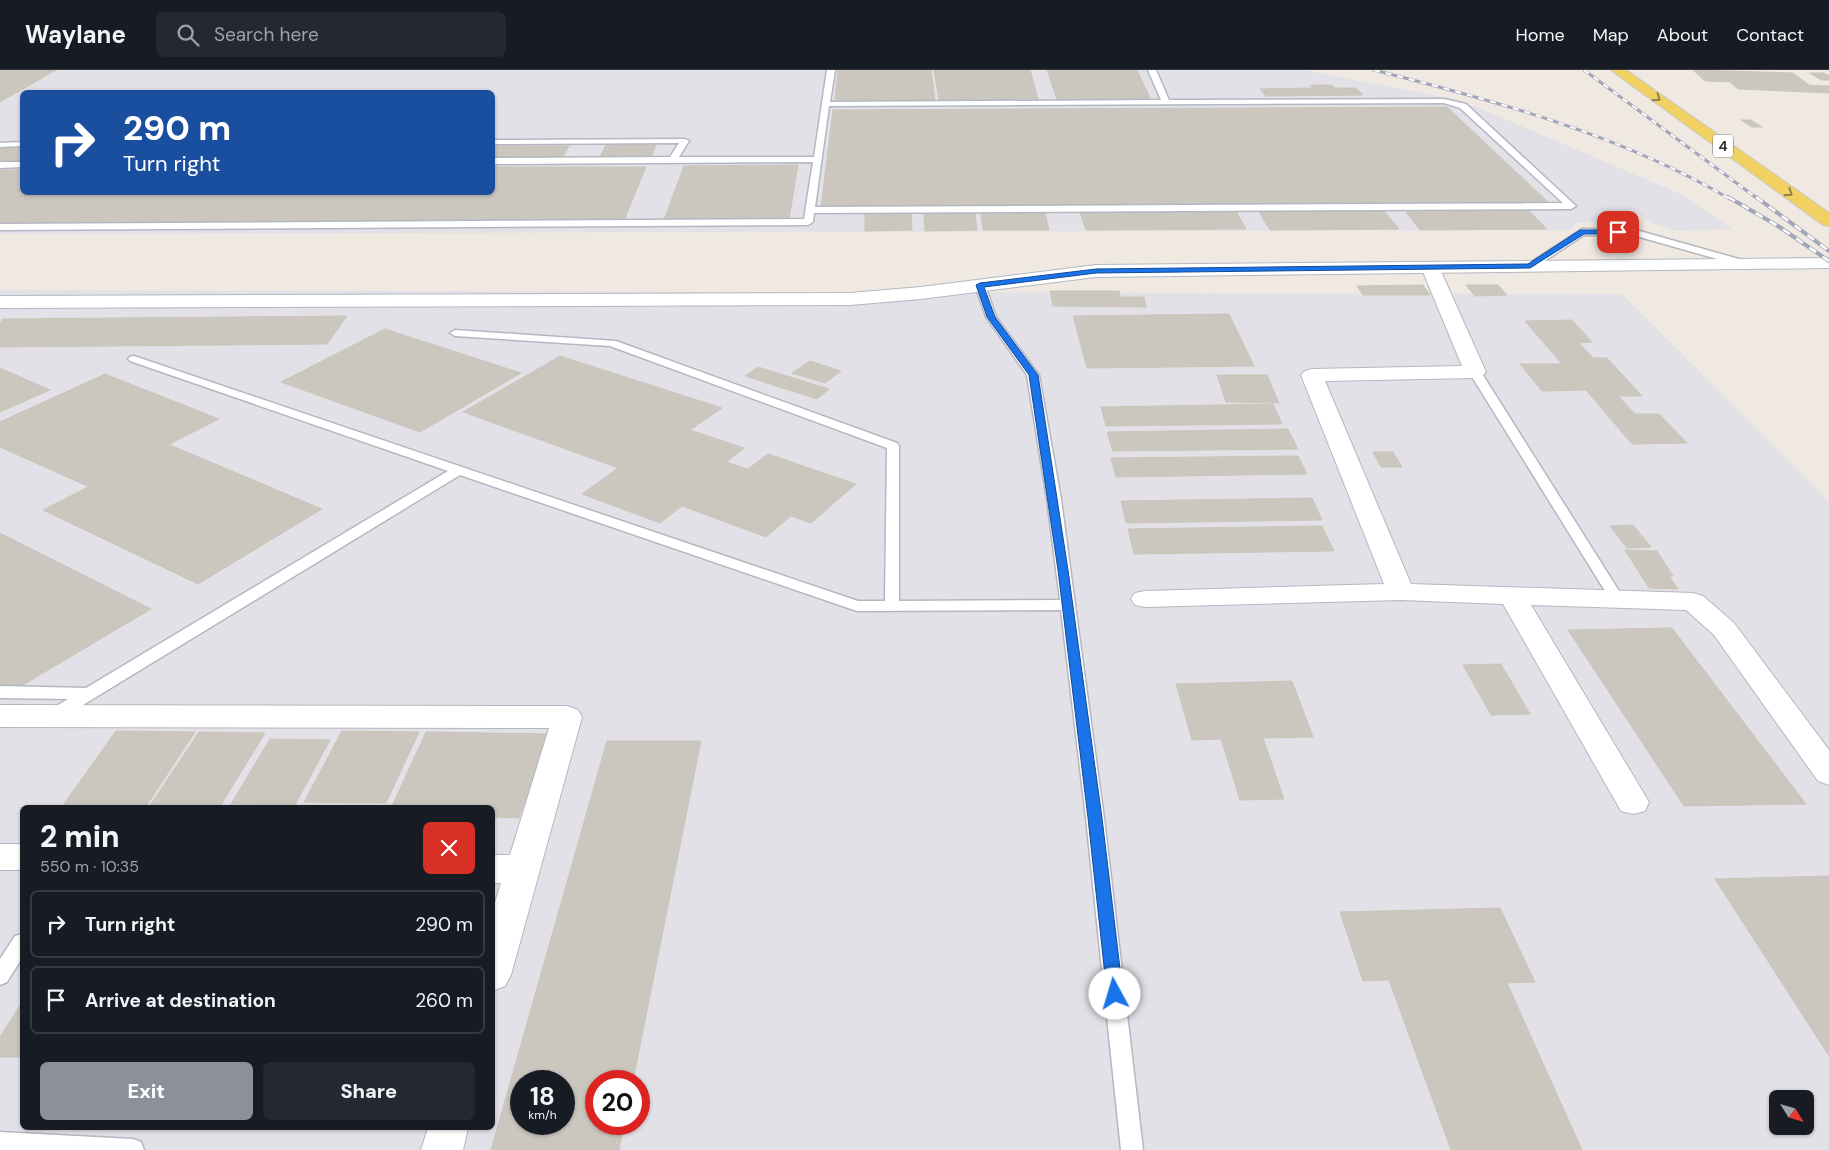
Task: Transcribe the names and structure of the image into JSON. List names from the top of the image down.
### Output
{
  "streets": {
    "main road": ["4"]
  },
  "north": "bottom right",
  "page": {
    "header": "Waylane",
    "search": "Search here",
    "nav": [
      "Home",
      "Map",
      "About",
      "Contact"
    ],
    "turn": ["290 m", "Turn right"],
    "heading": ["2 min", "550 m · 10:35"],
    "list": [
      {
        "name": "Turn right",
        "value": "290 m"
      },
      {
        "name": "Arrive at destination",
        "value": "260 m"
      }
    ],
    "buttons": ["Exit", "Share"],
    "speed": "18 km/h",
    "limit": "20"
  }
}
